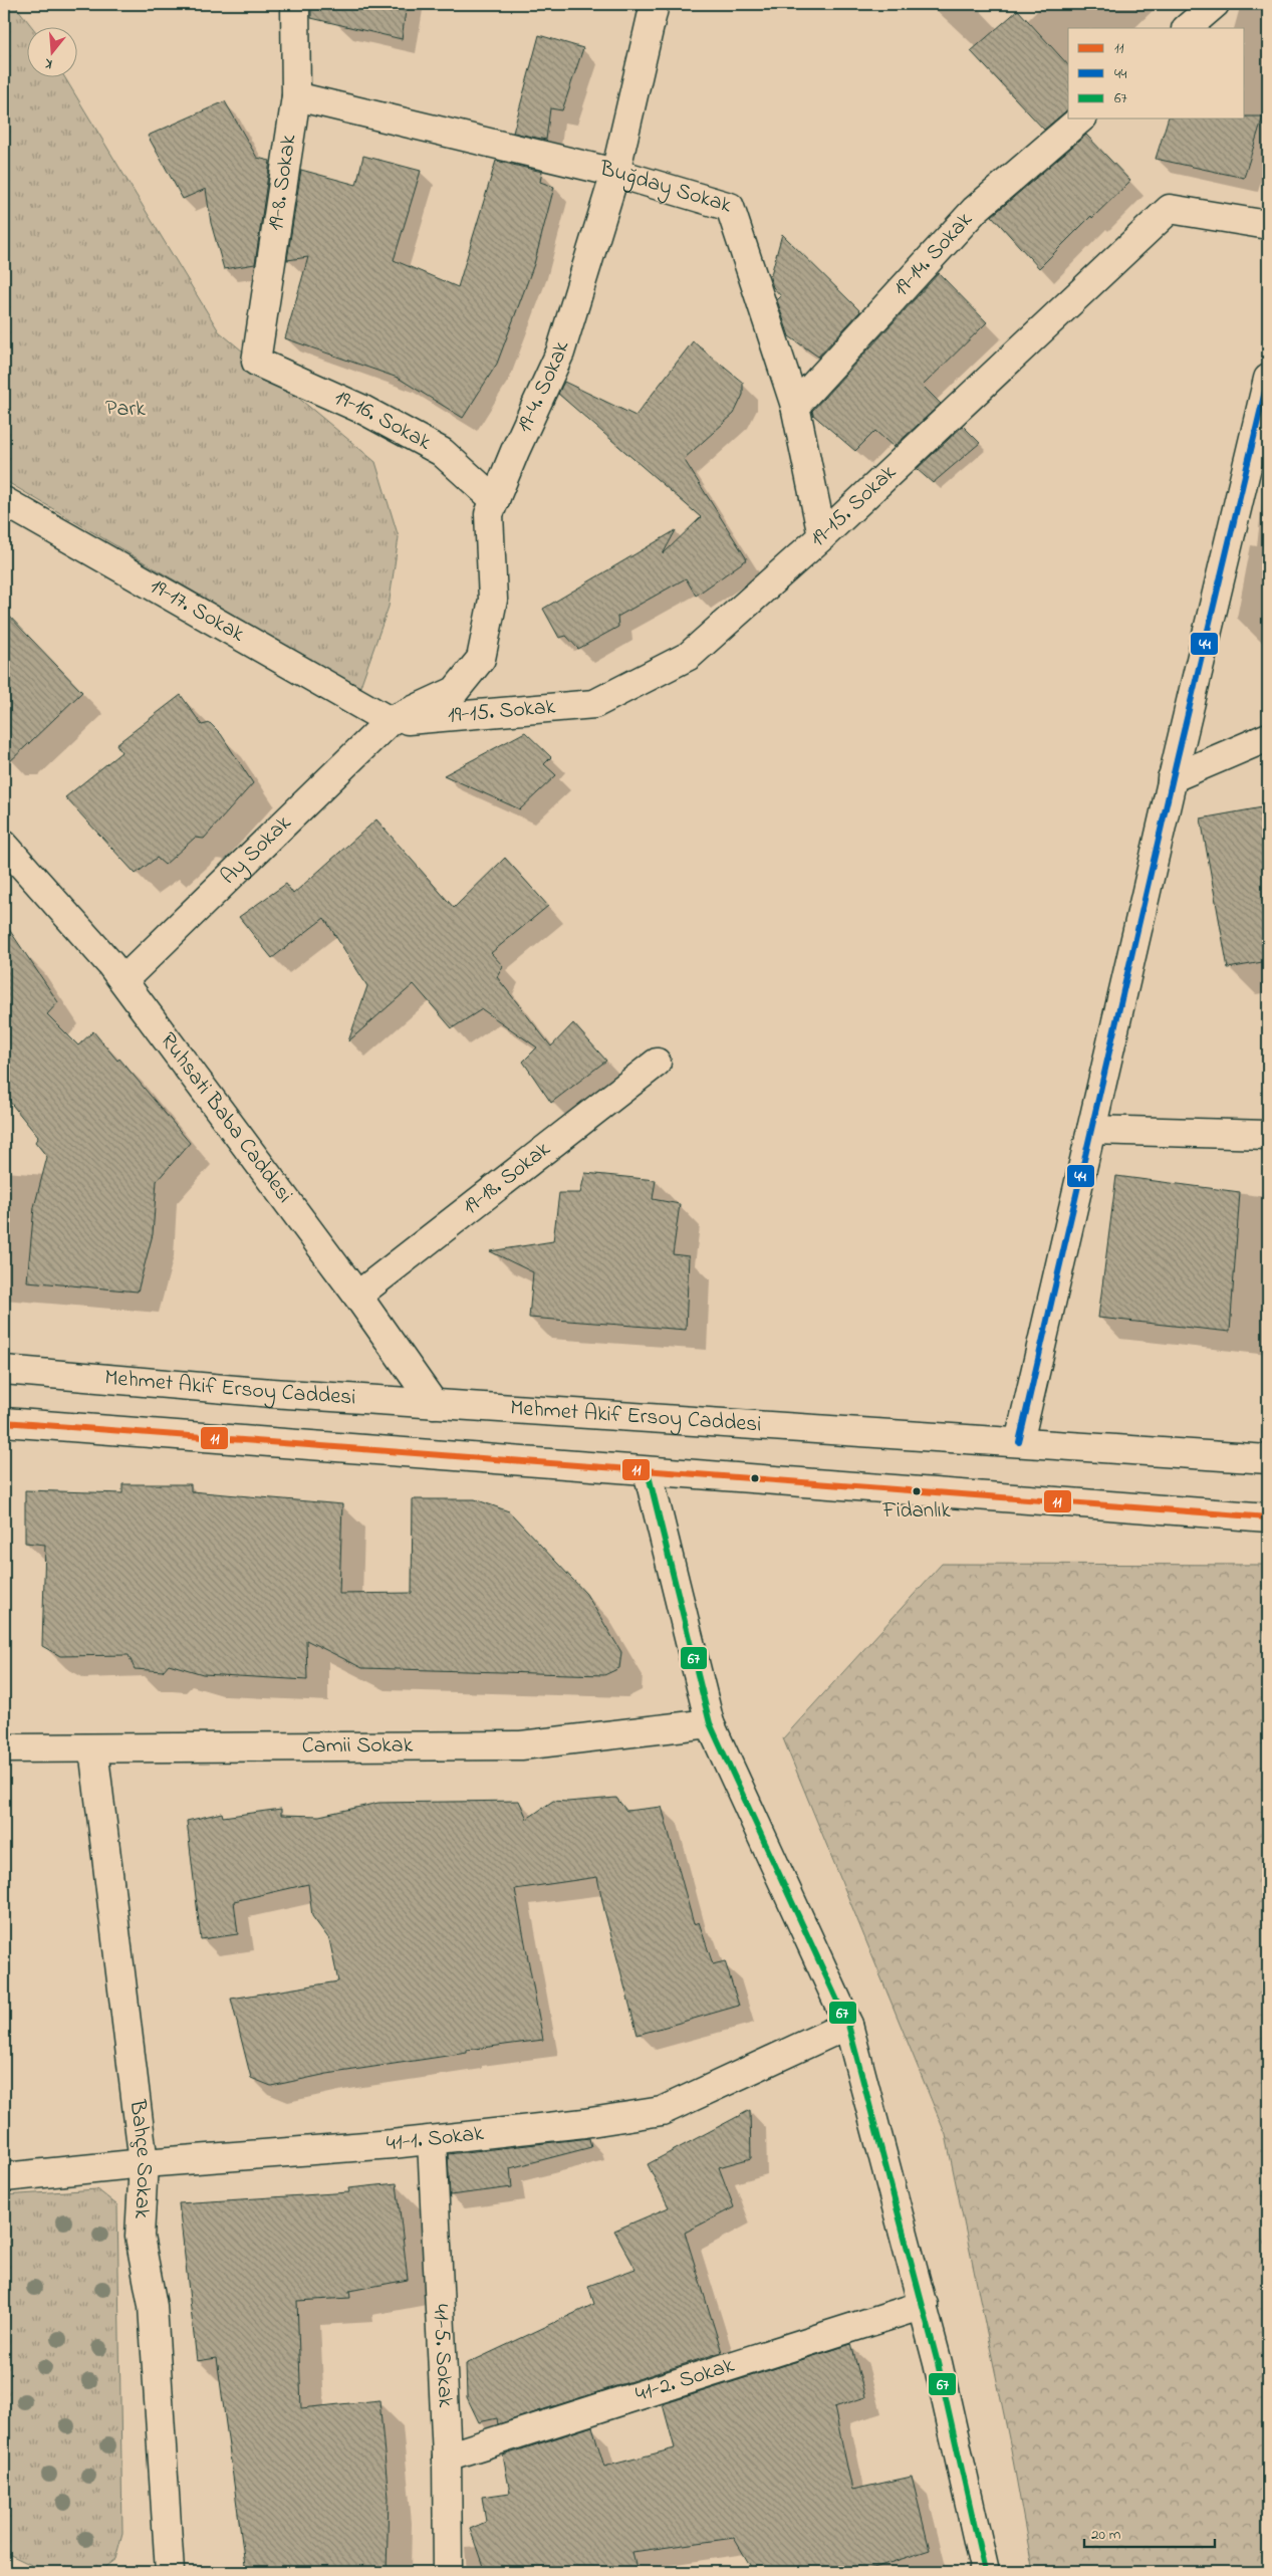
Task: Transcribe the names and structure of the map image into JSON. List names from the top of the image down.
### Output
{
  "streets": {
    "street": [
      "19-8. Sokak",
      "Buğday Sokak",
      "19-14. Sokak",
      "19-4. Sokak",
      "19-16. Sokak",
      "19-15. Sokak",
      "19-17. Sokak",
      "Ay Sokak",
      "Ruhsati Baba Caddesi",
      "19-18. Sokak",
      "Mehmet Akif Ersoy Caddesi",
      "Camii Sokak",
      "41-1. Sokak",
      "Bahçe Sokak",
      "41-5. Sokak",
      "41-2. Sokak"
    ]
  },
  "crossings": [
    ["19-8. Sokak", "Buğday Sokak"],
    ["19-8. Sokak", "19-16. Sokak"],
    ["Buğday Sokak", "19-14. Sokak"],
    ["Buğday Sokak", "19-4. Sokak"],
    ["Buğday Sokak", "19-15. Sokak"],
    ["19-4. Sokak", "19-16. Sokak"],
    ["19-4. Sokak", "19-15. Sokak"],
    ["19-4. Sokak", "19-17. Sokak"],
    ["19-4. Sokak", "Ay Sokak"],
    ["19-15. Sokak", "19-17. Sokak"],
    ["19-15. Sokak", "Ay Sokak"],
    ["19-17. Sokak", "Ay Sokak"],
    ["Ay Sokak", "Ruhsati Baba Caddesi"],
    ["Ruhsati Baba Caddesi", "19-18. Sokak"],
    ["Ruhsati Baba Caddesi", "Mehmet Akif Ersoy Caddesi"],
    ["Camii Sokak", "Bahçe Sokak"],
    ["41-1. Sokak", "Bahçe Sokak"],
    ["41-1. Sokak", "41-5. Sokak"],
    ["41-5. Sokak", "41-2. Sokak"]
  ],
  "parks": ["Park"],
  "places": ["Fidanlık"],
  "lines": ["transit line 44", "transit line 11", "transit line 67"],
  "legend": ["11", "44", "67"],
  "scale_bar": "20 m",
  "north": "bottom"
}
